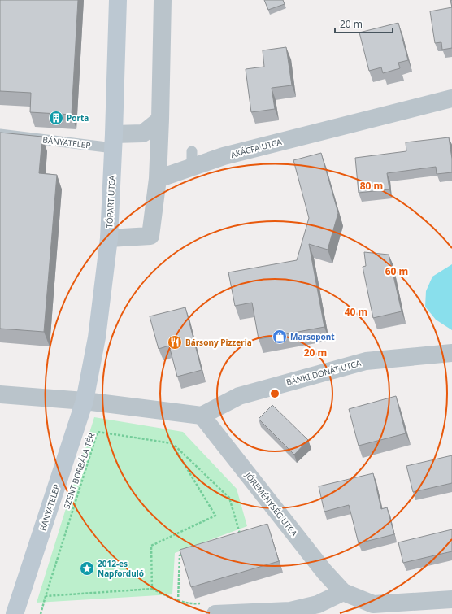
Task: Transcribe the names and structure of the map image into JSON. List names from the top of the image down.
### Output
{
  "streets": {
    "main road": ["BÁNYATELEP", "TÓPART UTCA"],
    "street": ["AKÁCFA UTCA", "BÁNKI DONÁT UTCA", "JÓREMÉNYSÉG UTCA"],
    "path": ["SZENT BORBÁLA TÉR"]
  },
  "crossings": [
    ["BÁNYATELEP", "TÓPART UTCA"],
    ["BÁNKI DONÁT UTCA", "JÓREMÉNYSÉG UTCA"]
  ],
  "places": {
    "building": ["Porta"],
    "shop": ["Marsopont"],
    "restaurant": ["Bársony Pizzeria"],
    "place": ["2012-es Napforduló"]
  },
  "scale_bar": "20 m",
  "rings": [
    "80 m",
    "60 m",
    "40 m",
    "20 m"
  ]
}
